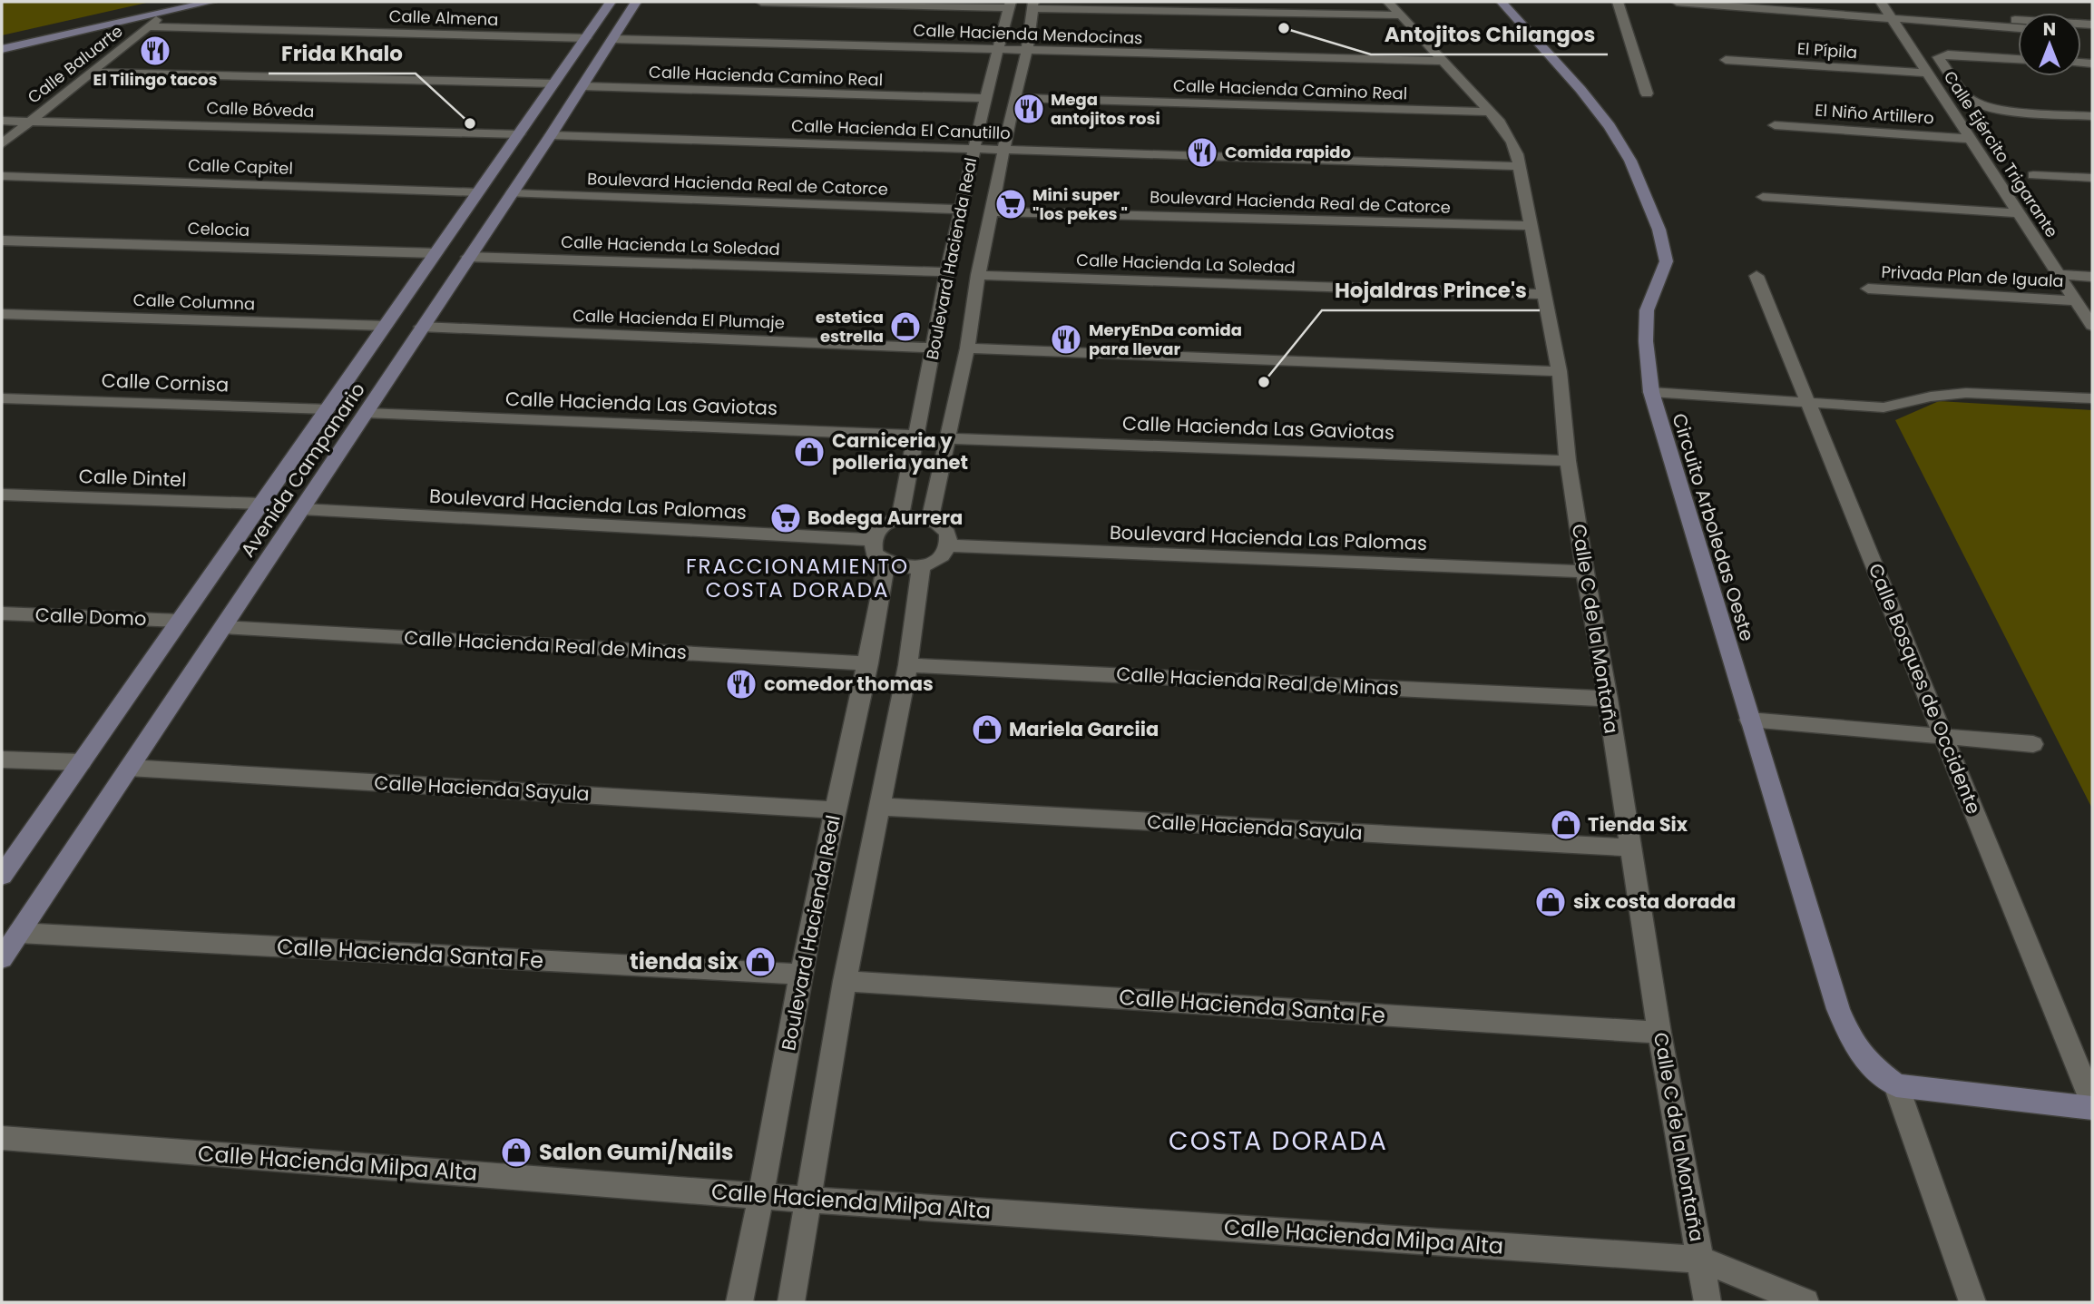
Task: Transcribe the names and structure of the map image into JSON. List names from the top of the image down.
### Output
{
  "streets": {
    "street": [
      "Calle Almena",
      "Calle Hacienda Mendocinas",
      "El Pípila",
      "Calle Baluarte",
      "Calle Hacienda Camino Real",
      "Calle Bóveda",
      "El Niño Artillero",
      "Calle Hacienda El Canutillo",
      "Calle Ejército Trigarante",
      "Calle Capitel",
      "Boulevard Hacienda Real de Catorce",
      "Celocia",
      "Calle Hacienda La Soledad",
      "Boulevard Hacienda Real",
      "Privada Plan de Iguala",
      "Calle Columna",
      "Calle Hacienda El Plumaje",
      "Calle Cornisa",
      "Calle Hacienda Las Gaviotas",
      "Avenida Campanario",
      "Calle Dintel",
      "Boulevard Hacienda Las Palomas",
      "Circuito Arboledas Oeste",
      "Calle Domo",
      "Calle C de la Montaña",
      "Calle Hacienda Real de Minas",
      "Calle Bosques de Occidente",
      "Calle Hacienda Sayula",
      "Calle Hacienda Santa Fe",
      "Calle Hacienda Milpa Alta"
    ]
  },
  "crossings": [
    ["Calle Almena", "Calle Baluarte"],
    ["Calle Almena", "Avenida Campanario"],
    ["Calle Hacienda Mendocinas", "Boulevard Hacienda Real"],
    ["Calle Hacienda Mendocinas", "Avenida Campanario"],
    ["Calle Hacienda Mendocinas", "Calle C de la Montaña"],
    ["El Pípila", "Calle Ejército Trigarante"],
    ["Calle Baluarte", "Calle Bóveda"],
    ["Calle Hacienda Camino Real", "Boulevard Hacienda Real"],
    ["Calle Hacienda Camino Real", "Avenida Campanario"],
    ["Calle Hacienda Camino Real", "Calle C de la Montaña"],
    ["Calle Bóveda", "Avenida Campanario"],
    ["El Niño Artillero", "Calle Ejército Trigarante"],
    ["Calle Hacienda El Canutillo", "Boulevard Hacienda Real"],
    ["Calle Hacienda El Canutillo", "Avenida Campanario"],
    ["Calle Hacienda El Canutillo", "Calle C de la Montaña"],
    ["Calle Ejército Trigarante", "Privada Plan de Iguala"],
    ["Calle Capitel", "Avenida Campanario"],
    ["Boulevard Hacienda Real de Catorce", "Boulevard Hacienda Real"],
    ["Boulevard Hacienda Real de Catorce", "Avenida Campanario"],
    ["Boulevard Hacienda Real de Catorce", "Calle C de la Montaña"],
    ["Celocia", "Avenida Campanario"],
    ["Calle Hacienda La Soledad", "Boulevard Hacienda Real"],
    ["Calle Hacienda La Soledad", "Avenida Campanario"],
    ["Calle Hacienda La Soledad", "Calle C de la Montaña"],
    ["Boulevard Hacienda Real", "Calle Hacienda El Plumaje"],
    ["Boulevard Hacienda Real", "Calle Hacienda Las Gaviotas"],
    ["Boulevard Hacienda Real", "Boulevard Hacienda Las Palomas"],
    ["Boulevard Hacienda Real", "Calle Hacienda Real de Minas"],
    ["Boulevard Hacienda Real", "Calle Hacienda Sayula"],
    ["Boulevard Hacienda Real", "Calle Hacienda Santa Fe"],
    ["Boulevard Hacienda Real", "Calle Hacienda Milpa Alta"],
    ["Calle Columna", "Avenida Campanario"],
    ["Calle Hacienda El Plumaje", "Avenida Campanario"],
    ["Calle Cornisa", "Avenida Campanario"],
    ["Calle Hacienda Las Gaviotas", "Avenida Campanario"],
    ["Calle Hacienda Las Gaviotas", "Calle C de la Montaña"],
    ["Avenida Campanario", "Calle Dintel"],
    ["Avenida Campanario", "Boulevard Hacienda Las Palomas"],
    ["Avenida Campanario", "Calle Domo"],
    ["Avenida Campanario", "Calle Hacienda Real de Minas"],
    ["Avenida Campanario", "Calle Hacienda Sayula"],
    ["Avenida Campanario", "Calle Hacienda Santa Fe"],
    ["Boulevard Hacienda Las Palomas", "Calle C de la Montaña"],
    ["Calle C de la Montaña", "Calle Hacienda Real de Minas"],
    ["Calle C de la Montaña", "Calle Hacienda Sayula"],
    ["Calle C de la Montaña", "Calle Hacienda Santa Fe"],
    ["Calle C de la Montaña", "Calle Hacienda Milpa Alta"]
  ],
  "districts": ["FRACCIONAMIENTO COSTA DORADA", "COSTA DORADA"],
  "places": {
    "other": ["Antojitos Chilangos", "Frida Khalo", "Hojaldras Prince's"],
    "restaurant": [
      "El Tilingo tacos",
      "Mega antojitos rosi",
      "Comida rapido",
      "MeryEnDa comida para llevar",
      "comedor thomas"
    ],
    "supermarket": ["Mini super \"los pekes \"", "Bodega Aurrera"],
    "shop": [
      "estetica estrella",
      "Carniceria y polleria yanet",
      "Mariela Garciia",
      "Tienda Six",
      "six costa dorada",
      "tienda six",
      "Salon Gumi/Nails"
    ]
  },
  "north": "top"
}
